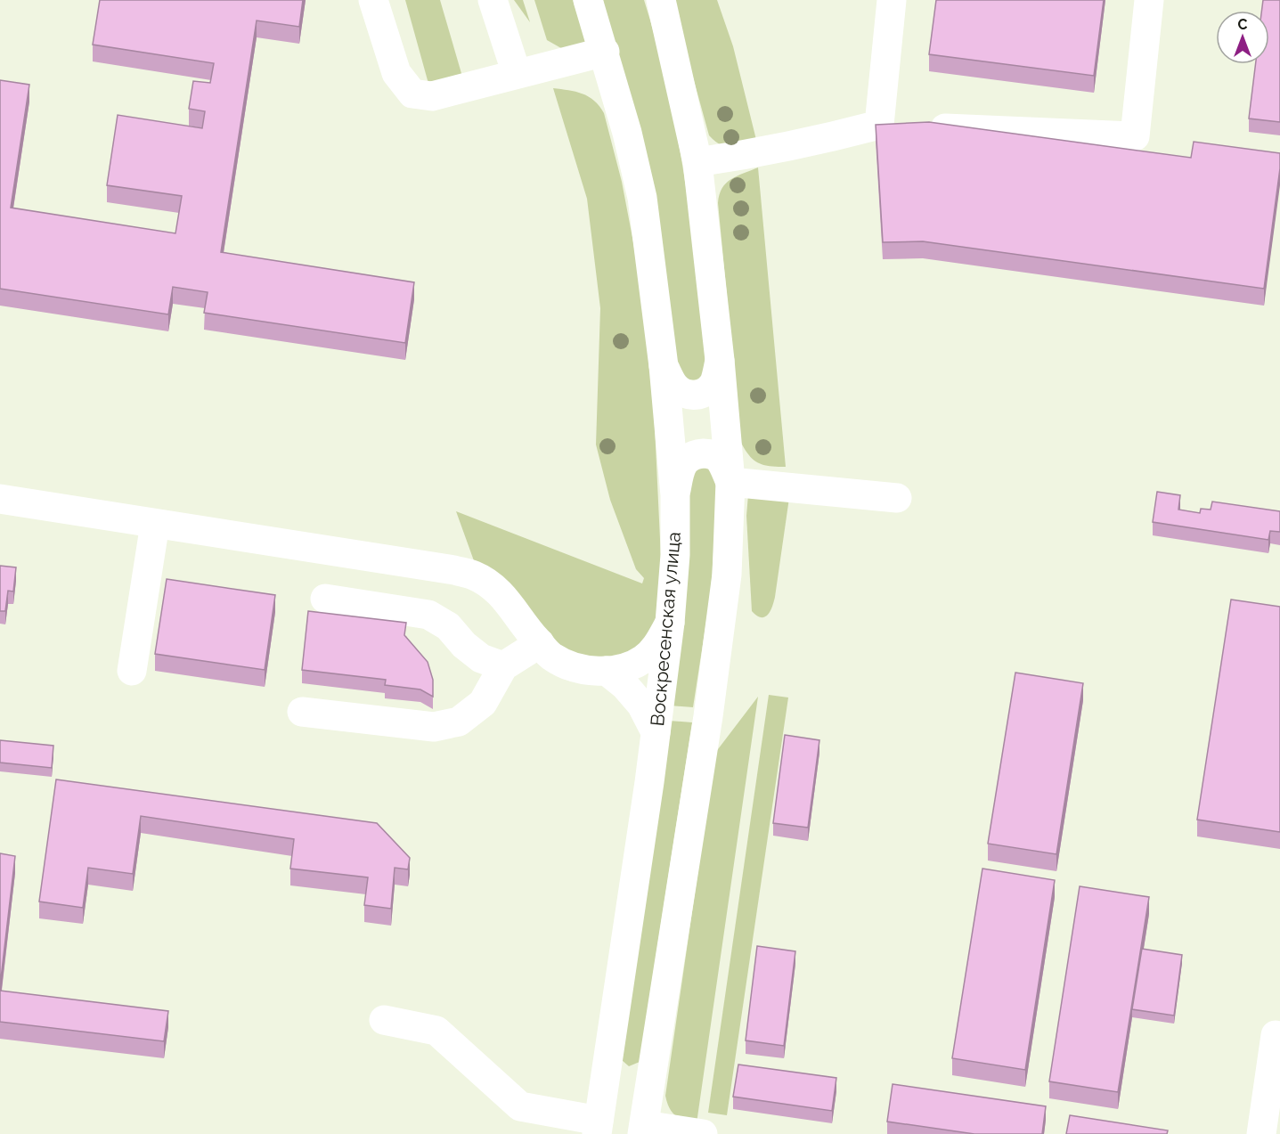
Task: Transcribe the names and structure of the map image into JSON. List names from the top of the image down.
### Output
{
  "streets": {
    "main road": ["Воскресенская улица"]
  },
  "north": "top"
}
